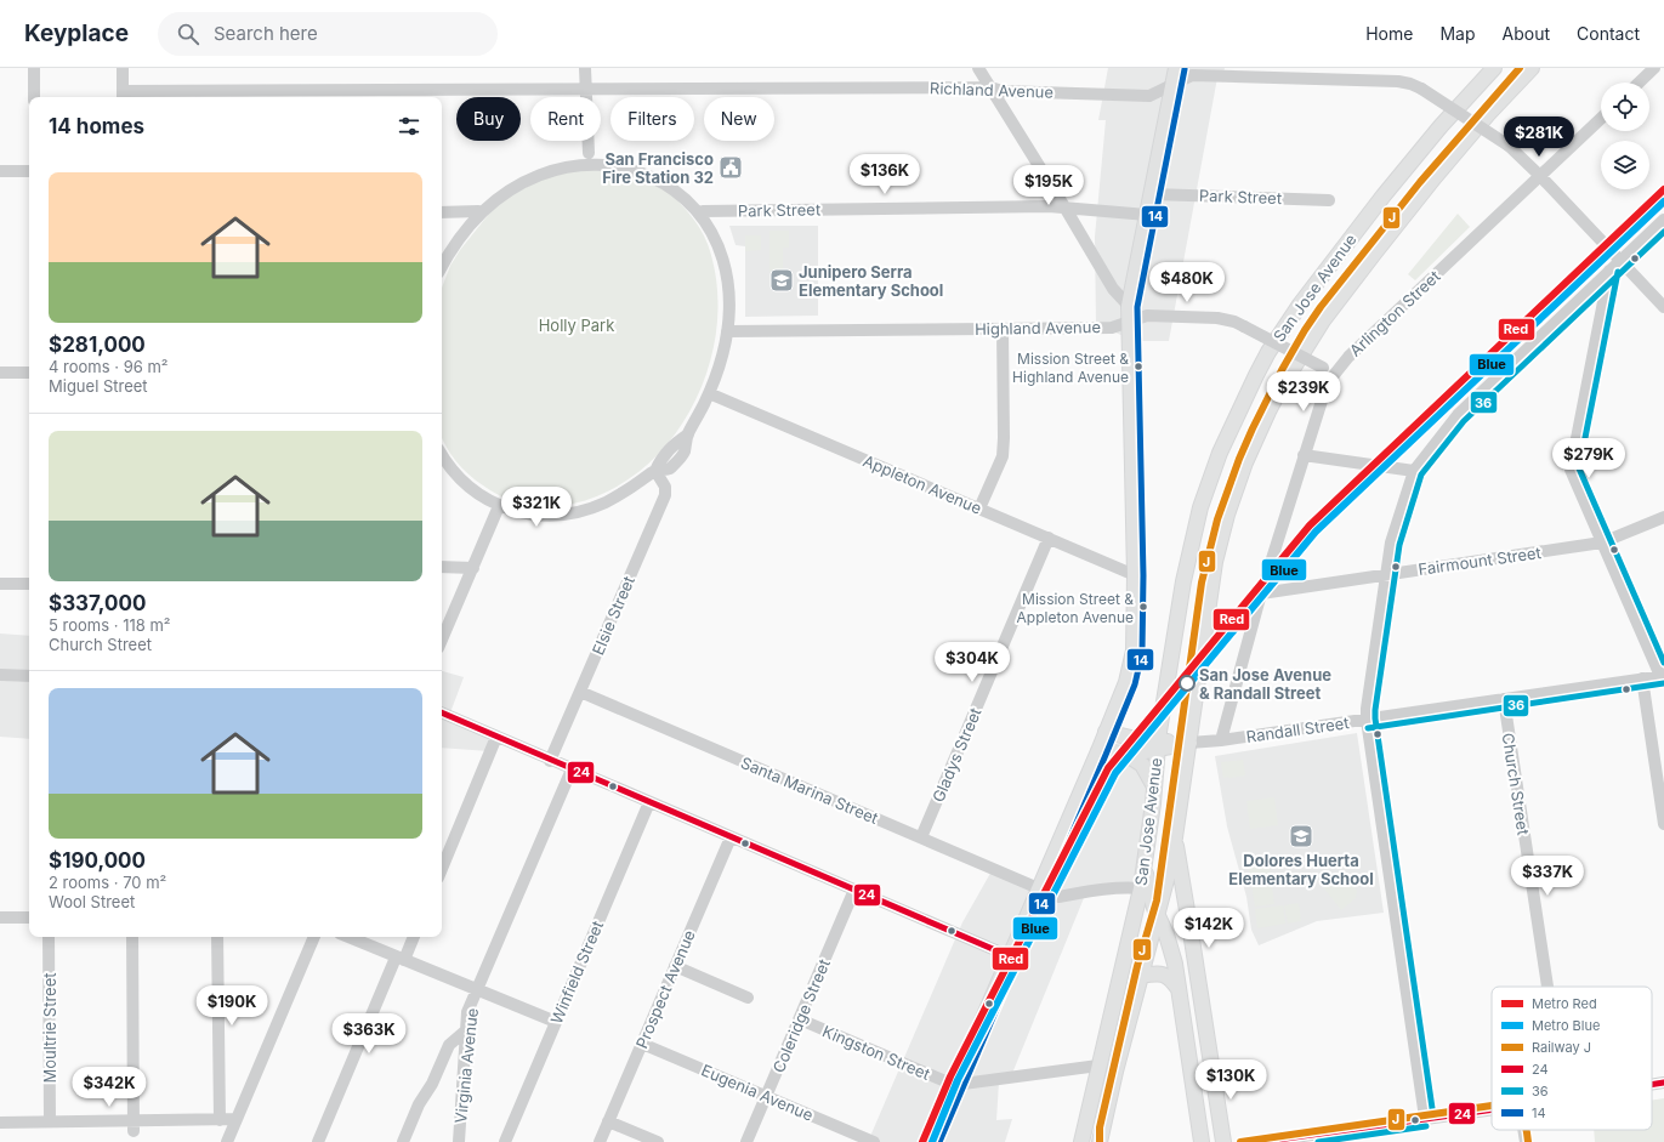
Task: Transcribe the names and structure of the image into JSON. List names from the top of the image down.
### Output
{
  "streets": {
    "main road": ["San Jose Avenue", "Randall Street"],
    "street": [
      "Richland Avenue",
      "Park Street",
      "Arlington Street",
      "Highland Avenue",
      "Appleton Avenue",
      "Fairmount Street",
      "Elsie Street",
      "Gladys Street",
      "Church Street",
      "Santa Marina Street",
      "Winfield Street",
      "Prospect Avenue",
      "Coleridge Street",
      "Moultrie Street",
      "Kingston Street",
      "Virginia Avenue",
      "Eugenia Avenue"
    ]
  },
  "crossings": [
    ["Richland Avenue", "Arlington Street"],
    ["San Jose Avenue", "Randall Street"],
    ["San Jose Avenue", "Santa Marina Street"],
    ["Arlington Street", "Highland Avenue"],
    ["Arlington Street", "Fairmount Street"],
    ["Arlington Street", "Randall Street"],
    ["Appleton Avenue", "Gladys Street"],
    ["Elsie Street", "Santa Marina Street"],
    ["Randall Street", "Church Street"],
    ["Gladys Street", "Santa Marina Street"],
    ["Prospect Avenue", "Eugenia Avenue"],
    ["Coleridge Street", "Kingston Street"],
    ["Coleridge Street", "Eugenia Avenue"]
  ],
  "parks": ["Holly Park"],
  "places": {
    "public building": ["San Francisco Fire Station 32"],
    "school or university": ["Junipero Serra Elementary School", "Dolores Huerta Elementary School"],
    "other": ["Mission Street & Highland Avenue", "Mission Street & Appleton Avenue", "San Jose Avenue & Randall Street"]
  },
  "lines": [
    "rail line J",
    "transit line 14",
    "metro line Red",
    "metro line Blue",
    "transit line 36",
    "transit line 24"
  ],
  "legend": [
    "Metro Red",
    "Metro Blue",
    "Railway J",
    "24",
    "36",
    "14"
  ],
  "page": {
    "header": "Keyplace",
    "search": "Search here",
    "nav": [
      "Home",
      "Map",
      "About",
      "Contact"
    ],
    "chip": [
      "Buy",
      "Rent",
      "Filters",
      "New"
    ],
    "heading": "14 homes",
    "price": [
      "$281K",
      "$136K",
      "$195K",
      "$480K",
      "$239K",
      "$279K",
      "$321K",
      "$304K",
      "$337K",
      "$142K",
      "$190K",
      "$363K",
      "$130K",
      "$342K"
    ],
    "list": [
      {
        "name": "$281,000",
        "note": "4 rooms · 96 m² · Miguel Street"
      },
      {
        "name": "$337,000",
        "note": "5 rooms · 118 m² · Church Street"
      },
      {
        "name": "$190,000",
        "note": "2 rooms · 70 m² · Wool Street"
      }
    ]
  }
}
